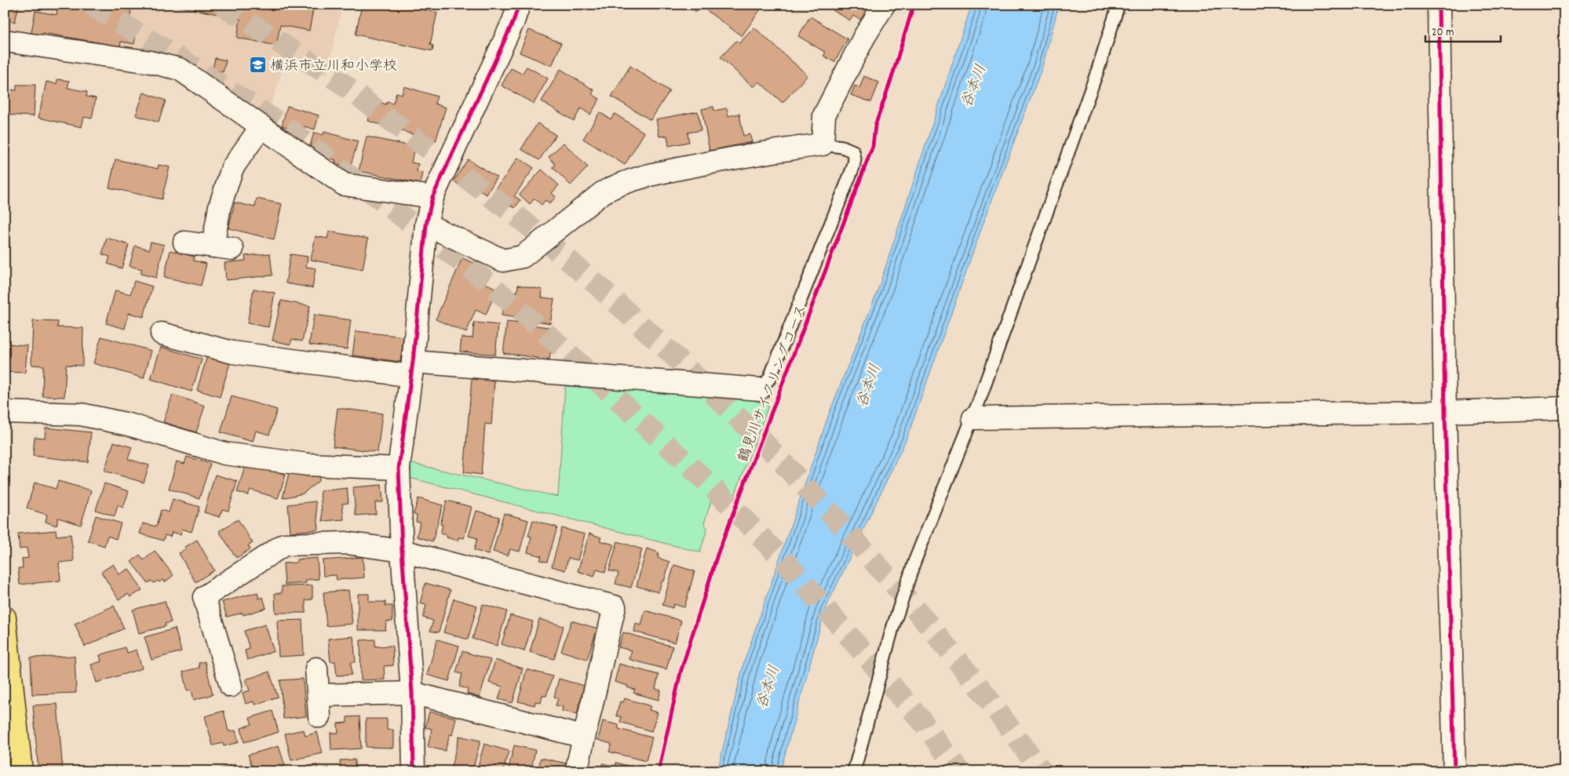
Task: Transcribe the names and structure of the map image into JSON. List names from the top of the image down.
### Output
{
  "streets": {
    "cycle path": ["鶴見川サイクリングコース"]
  },
  "water": ["谷本川"],
  "places": {
    "school or university": ["横浜市立川和小学校"]
  },
  "scale_bar": "20 m"
}
